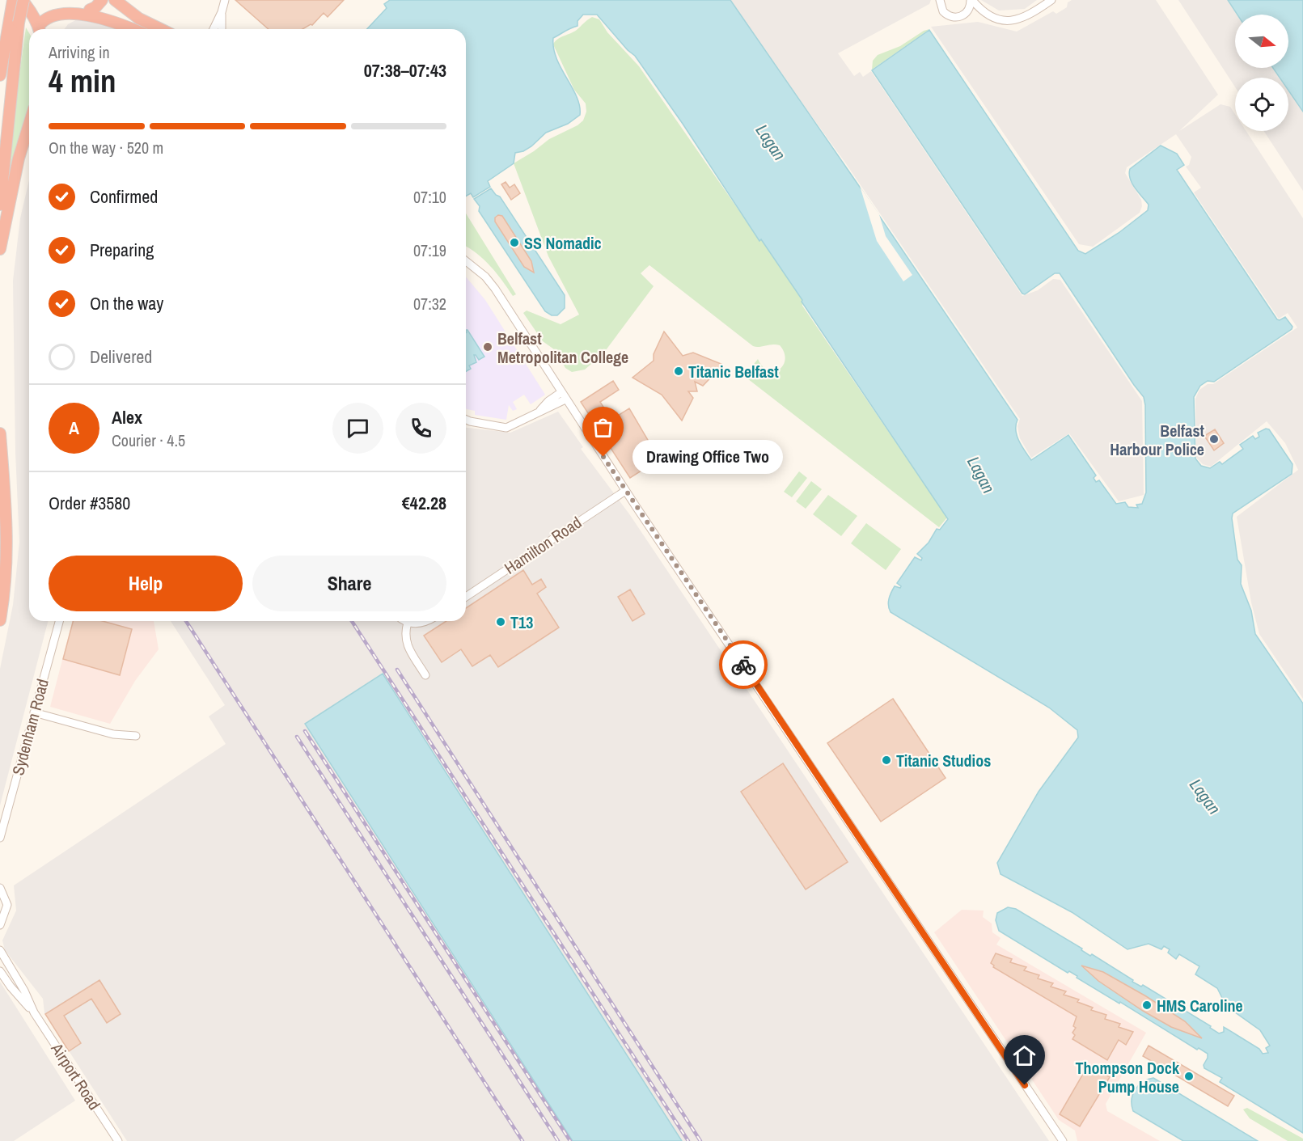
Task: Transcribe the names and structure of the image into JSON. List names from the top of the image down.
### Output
{
  "streets": {
    "street": ["Hamilton Road", "Sydenham Road", "Airport Road"]
  },
  "water": ["Lagan"],
  "places": [
    "SS Nomadic",
    "Belfast Metropolitan College",
    "Titanic Belfast",
    "Belfast Harbour Police",
    "Drawing Office Two",
    "T13",
    "Titanic Studios",
    "HMS Caroline",
    "Thompson Dock Pump House"
  ],
  "north": "right",
  "page": {
    "heading": ["4 min", "Arriving in", "07:38–07:43"],
    "panel": [
      "Alex",
      "Courier · 4.5",
      "Order #3580",
      "€42.28"
    ],
    "bar": "On the way · 520 m",
    "list": [
      ["Confirmed", "07:10"],
      ["Preparing", "07:19"],
      ["On the way", "07:32"],
      "Delivered"
    ],
    "round": "A",
    "bubble": "Drawing Office Two",
    "buttons": ["Help", "Share"]
  }
}
